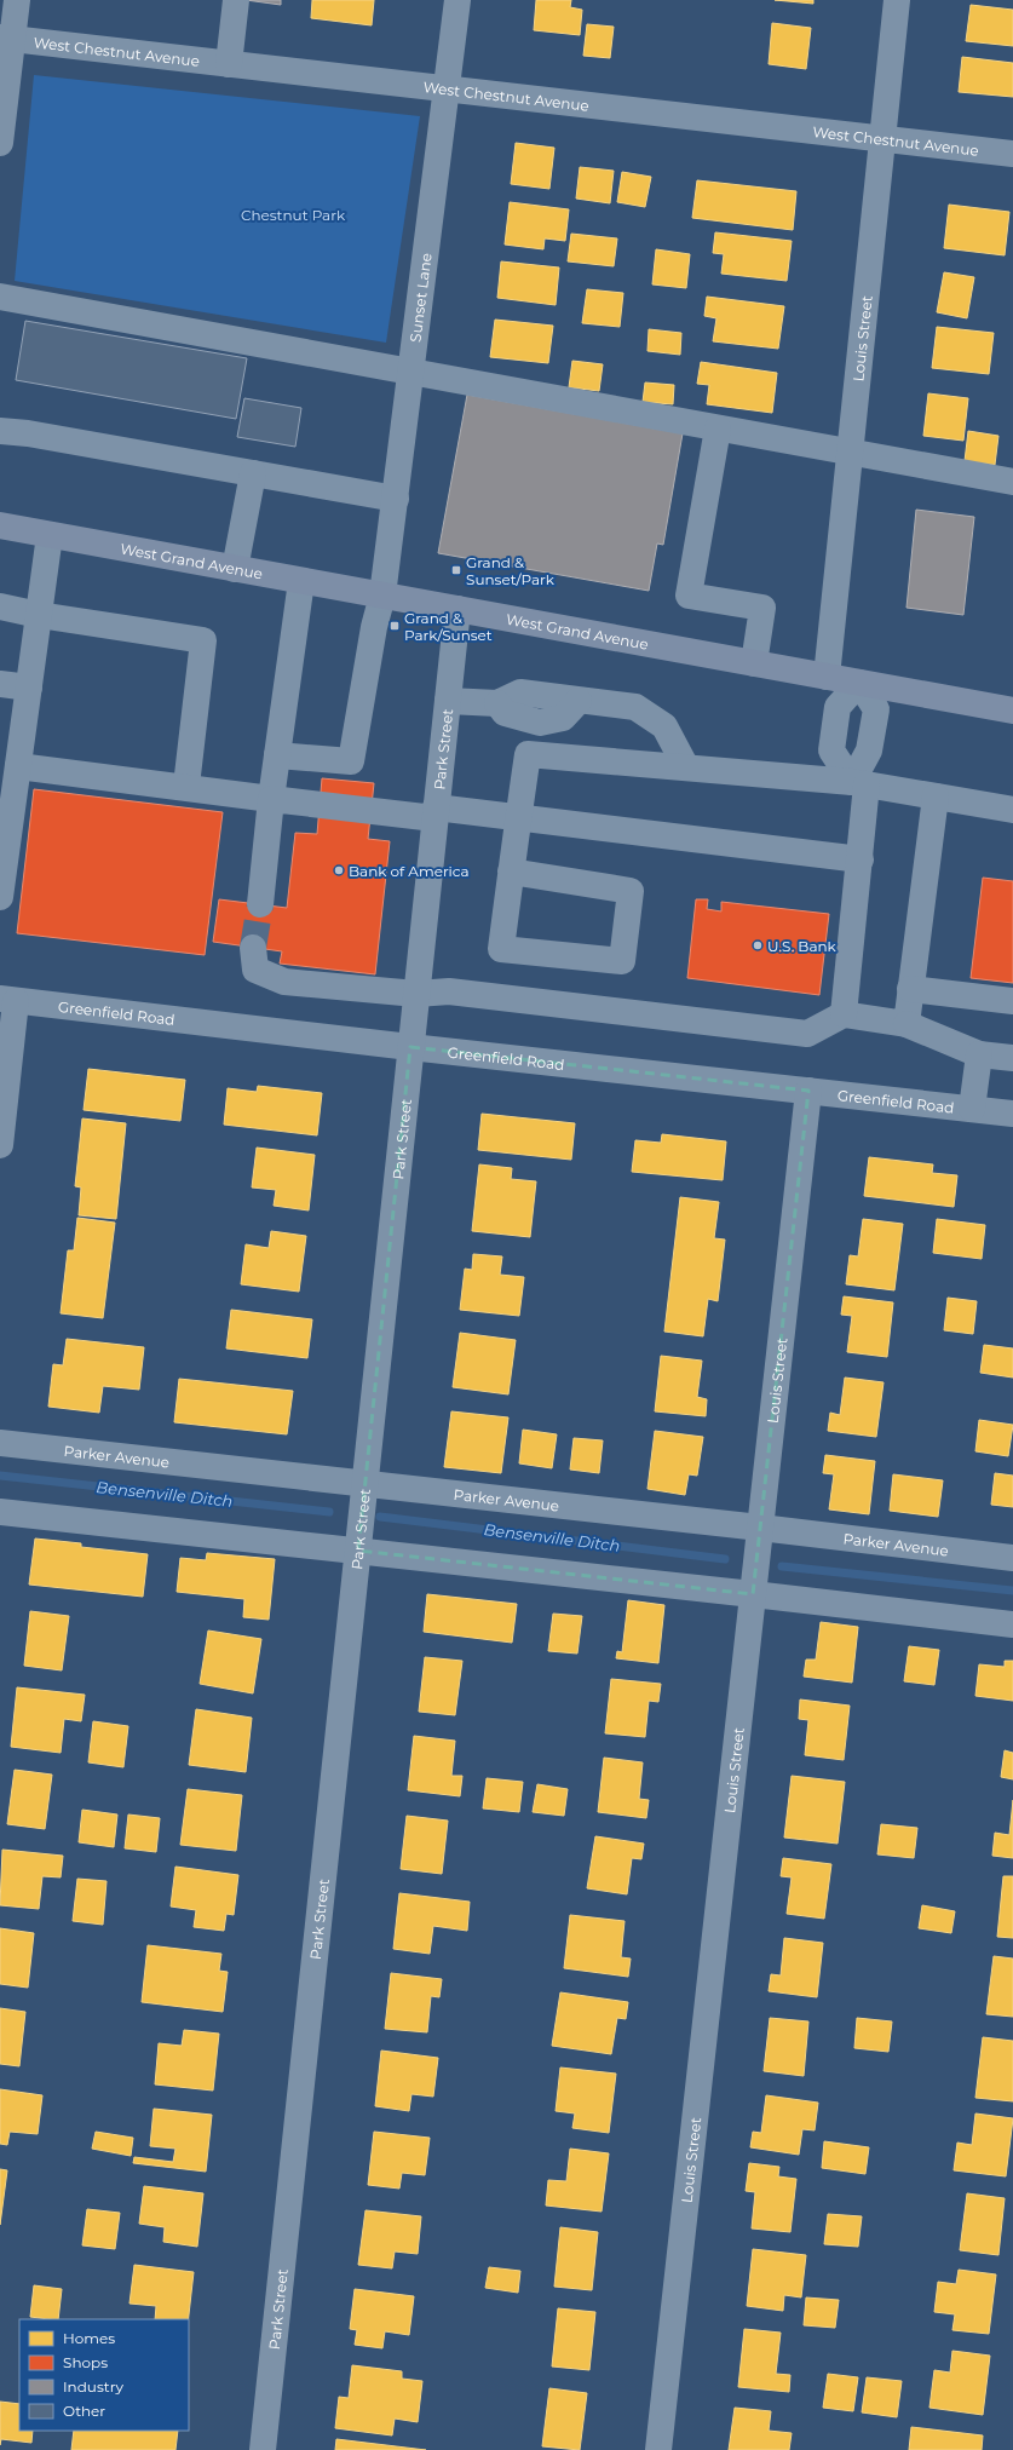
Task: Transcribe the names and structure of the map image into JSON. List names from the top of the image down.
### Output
{
  "streets": {
    "main road": ["West Grand Avenue"],
    "street": [
      "West Chestnut Avenue",
      "Sunset Lane",
      "Louis Street",
      "Park Street",
      "Greenfield Road",
      "Parker Avenue"
    ]
  },
  "crossings": [
    ["West Chestnut Avenue", "Sunset Lane"],
    ["West Chestnut Avenue", "Louis Street"],
    ["Sunset Lane", "West Grand Avenue"],
    ["Louis Street", "West Grand Avenue"],
    ["Louis Street", "Greenfield Road"],
    ["Louis Street", "Parker Avenue"],
    ["West Grand Avenue", "Park Street"],
    ["Park Street", "Greenfield Road"],
    ["Park Street", "Parker Avenue"]
  ],
  "water": ["Bensenville Ditch"],
  "parks": ["Chestnut Park"],
  "places": {
    "transit": ["Grand & Sunset/Park", "Grand & Park/Sunset"],
    "other": ["Bank of America", "U.S. Bank"]
  },
  "legend": [
    "Homes",
    "Shops",
    "Industry",
    "Other"
  ]
}
